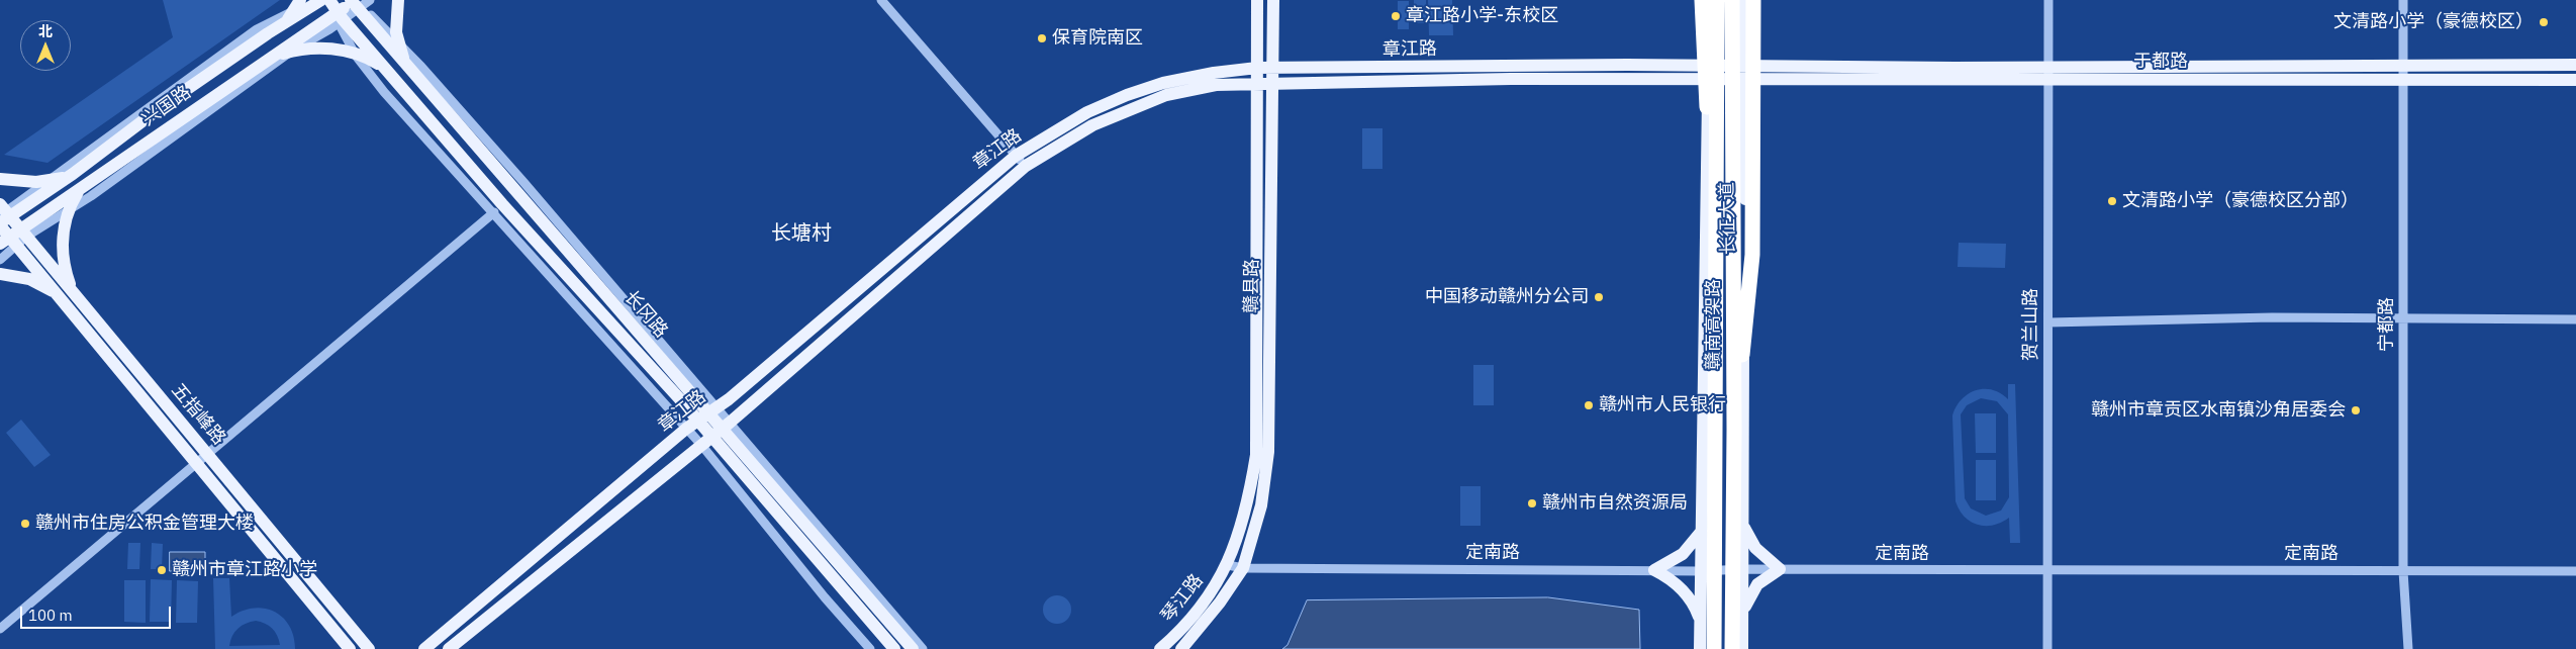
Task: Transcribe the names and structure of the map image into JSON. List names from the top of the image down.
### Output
{
  "streets": {
    "highway": ["赣南高架路"],
    "main road": [
      "章江路",
      "于都路",
      "兴国路",
      "长征大道",
      "赣县路",
      "长冈路",
      "五指峰路",
      "琴江路"
    ],
    "street": ["贺兰山路", "宁都路", "定南路"]
  },
  "crossings": [
    ["章江路", "于都路"],
    ["章江路", "长征大道"],
    ["章江路", "赣县路"],
    ["章江路", "长冈路"],
    ["于都路", "长征大道"],
    ["于都路", "贺兰山路"],
    ["于都路", "宁都路"],
    ["兴国路", "长冈路"],
    ["兴国路", "五指峰路"],
    ["长征大道", "定南路"],
    ["赣县路", "定南路"],
    ["赣县路", "琴江路"],
    ["贺兰山路", "定南路"],
    ["宁都路", "定南路"],
    ["定南路", "琴江路"]
  ],
  "districts": ["长塘村"],
  "places": [
    "章江路小学-东校区",
    "文清路小学（豪德校区）",
    "保育院南区",
    "文清路小学（豪德校区分部）",
    "中国移动赣州分公司",
    "赣州市人民银行",
    "赣州市章贡区水南镇沙角居委会",
    "赣州市自然资源局",
    "赣州市住房公积金管理大楼",
    "赣州市章江路小学"
  ],
  "scale_bar": "100 m",
  "north": "top"
}
